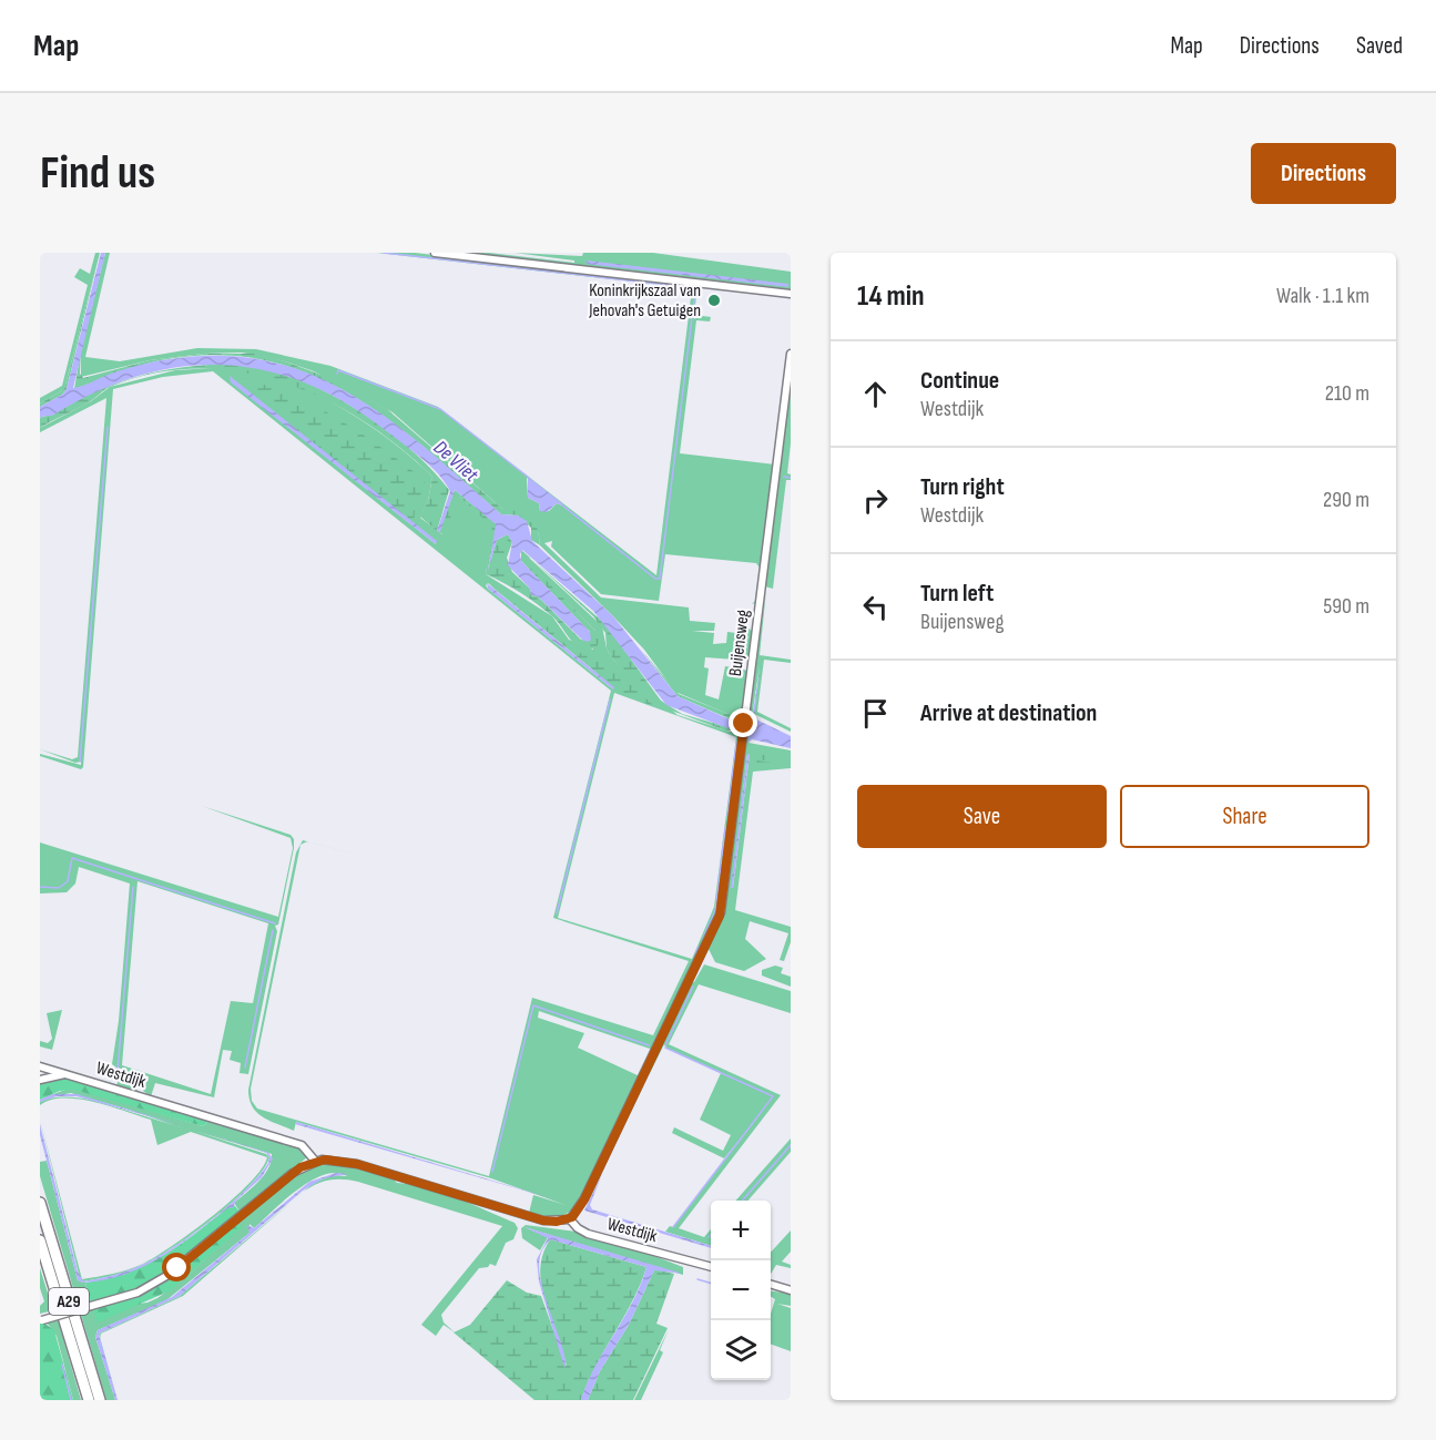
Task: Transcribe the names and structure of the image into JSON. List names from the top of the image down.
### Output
{
  "streets": {
    "highway": ["A29"],
    "street": ["Buijensweg", "Westdijk"]
  },
  "crossings": [
    ["Buijensweg", "Westdijk"]
  ],
  "water": ["De Vliet"],
  "places": ["Koninkrijkszaal van Jehovah's Getuigen"],
  "page": {
    "header": "Map",
    "nav": ["Map", "Directions", "Saved"],
    "buttons": [
      "Directions",
      ["Save", "Share"]
    ],
    "title": "Find us",
    "heading": ["14 min", "Walk · 1.1 km"],
    "list": [
      ["Continue", "Westdijk", "210 m"],
      ["Turn right", "Westdijk", "290 m"],
      ["Turn left", "Buijensweg", "590 m"],
      "Arrive at destination"
    ],
    "map_buttons": ["+", "−"]
  }
}
